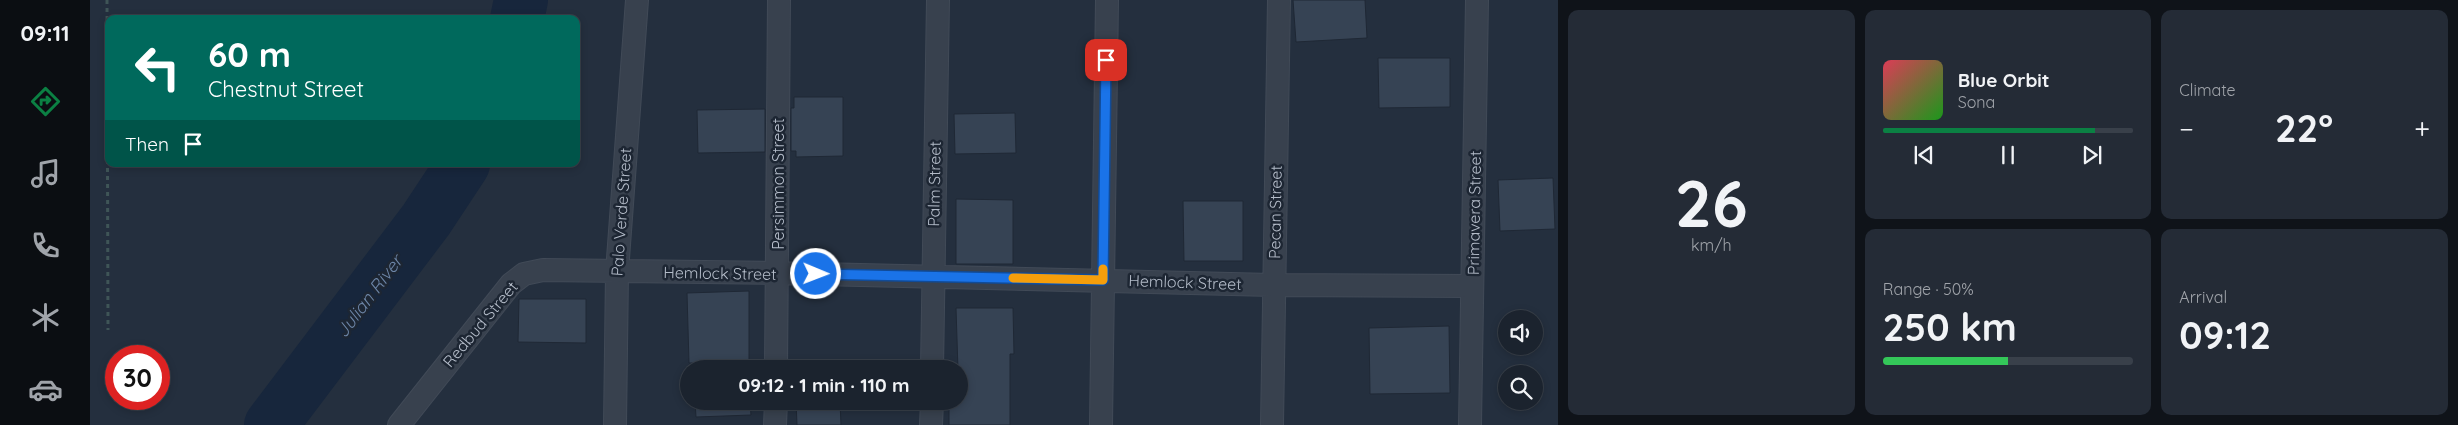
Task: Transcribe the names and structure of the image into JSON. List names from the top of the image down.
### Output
{
  "streets": {
    "street": [
      "Persimmon Street",
      "Palm Street",
      "Palo Verde Street",
      "Pecan Street",
      "Primavera Street",
      "Hemlock Street",
      "Redbud Street"
    ]
  },
  "crossings": [
    ["Persimmon Street", "Hemlock Street"],
    ["Palm Street", "Hemlock Street"],
    ["Palo Verde Street", "Hemlock Street"],
    ["Palo Verde Street", "Redbud Street"],
    ["Pecan Street", "Hemlock Street"],
    ["Primavera Street", "Hemlock Street"],
    ["Hemlock Street", "Redbud Street"]
  ],
  "water": ["Julian River"],
  "page": {
    "tabs": "09:11",
    "tile": [
      ["26", "km/h"],
      "Climate",
      ["Range · 50%", "250 km"],
      ["Arrival", "09:12"]
    ],
    "turn": ["60 m", "Chestnut Street"],
    "song": ["Blue Orbit", "Sona"],
    "heat": ["−", "22°", "+"],
    "then": "Then",
    "limit": "30",
    "trip": "09:12 · 1 min · 110 m"
  }
}
